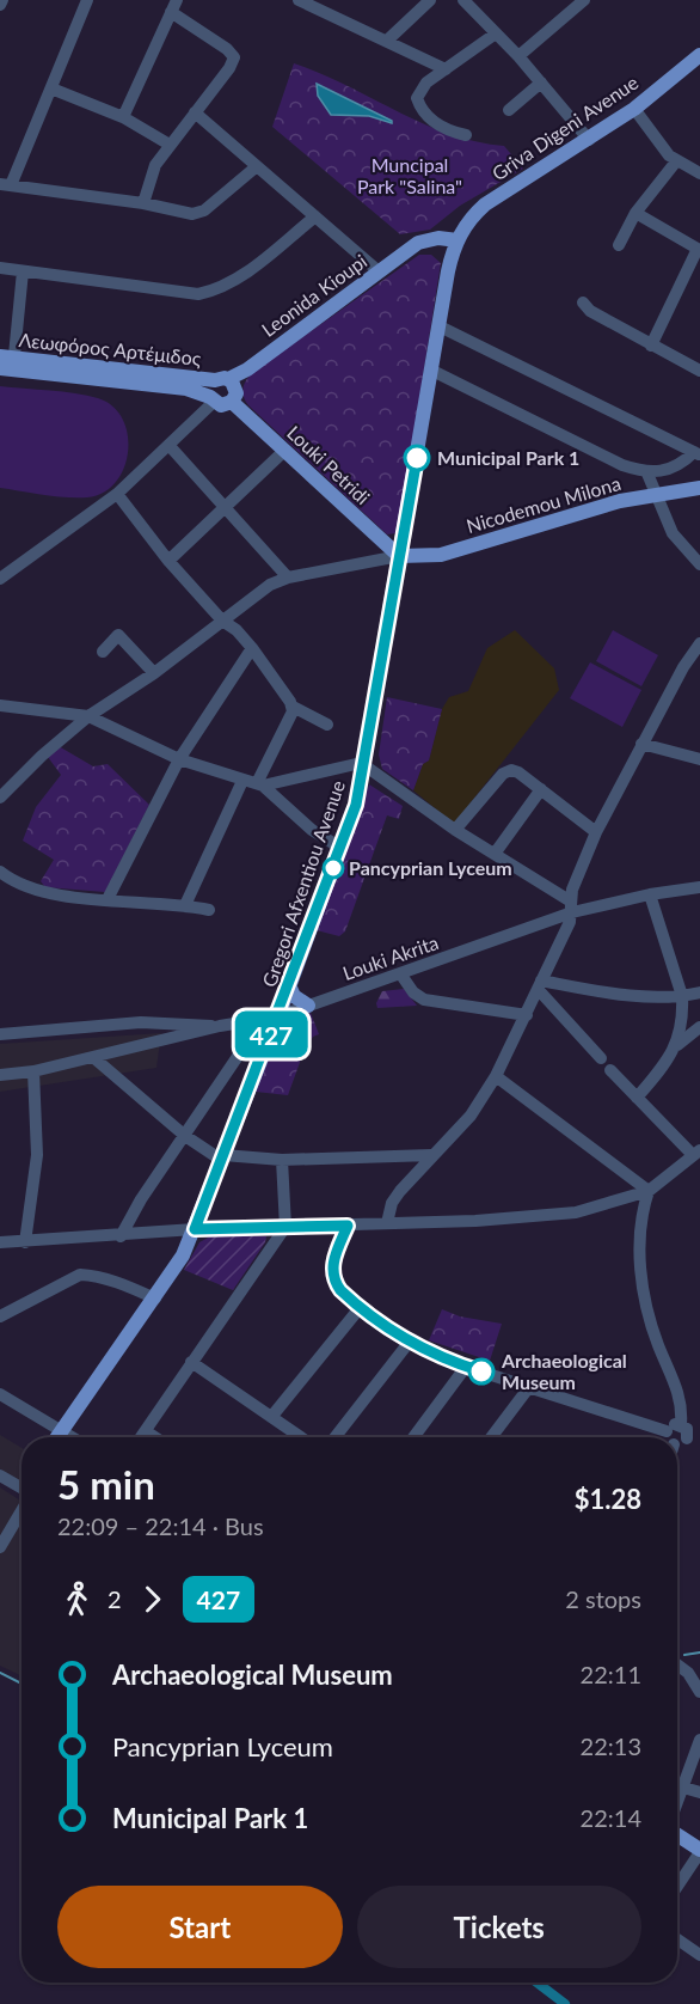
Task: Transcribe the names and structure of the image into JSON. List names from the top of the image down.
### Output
{
  "streets": {
    "main road": [
      "Griva Digeni Avenue",
      "Leonida Kioupi",
      "Λεωφόρος Αρτέμιδος",
      "Louki Petridi",
      "Nicodemou Milona",
      "Gregori Afxentiou Avenue"
    ],
    "street": ["Louki Akrita"]
  },
  "crossings": [
    ["Griva Digeni Avenue", "Leonida Kioupi"],
    ["Griva Digeni Avenue", "Gregori Afxentiou Avenue"],
    ["Leonida Kioupi", "Λεωφόρος Αρτέμιδος"],
    ["Leonida Kioupi", "Louki Petridi"],
    ["Leonida Kioupi", "Gregori Afxentiou Avenue"],
    ["Λεωφόρος Αρτέμιδος", "Louki Petridi"],
    ["Louki Petridi", "Nicodemou Milona"],
    ["Louki Petridi", "Gregori Afxentiou Avenue"],
    ["Nicodemou Milona", "Gregori Afxentiou Avenue"],
    ["Gregori Afxentiou Avenue", "Louki Akrita"]
  ],
  "parks": ["Muncipal Park \"Salina\""],
  "places": ["Municipal Park 1", "Pancyprian Lyceum", "Archaeological Museum"],
  "lines": ["bus line 427"],
  "page": {
    "on_map": "427",
    "heading": ["5 min", "22:09 – 22:14 · Bus", "$1.28"],
    "legs": ["2", "427", "2 stops"],
    "list": [
      {
        "name": "Archaeological Museum",
        "value": "22:11"
      },
      {
        "name": "Pancyprian Lyceum",
        "value": "22:13"
      },
      {
        "name": "Municipal Park 1",
        "value": "22:14"
      }
    ],
    "buttons": ["Start", "Tickets"]
  }
}
